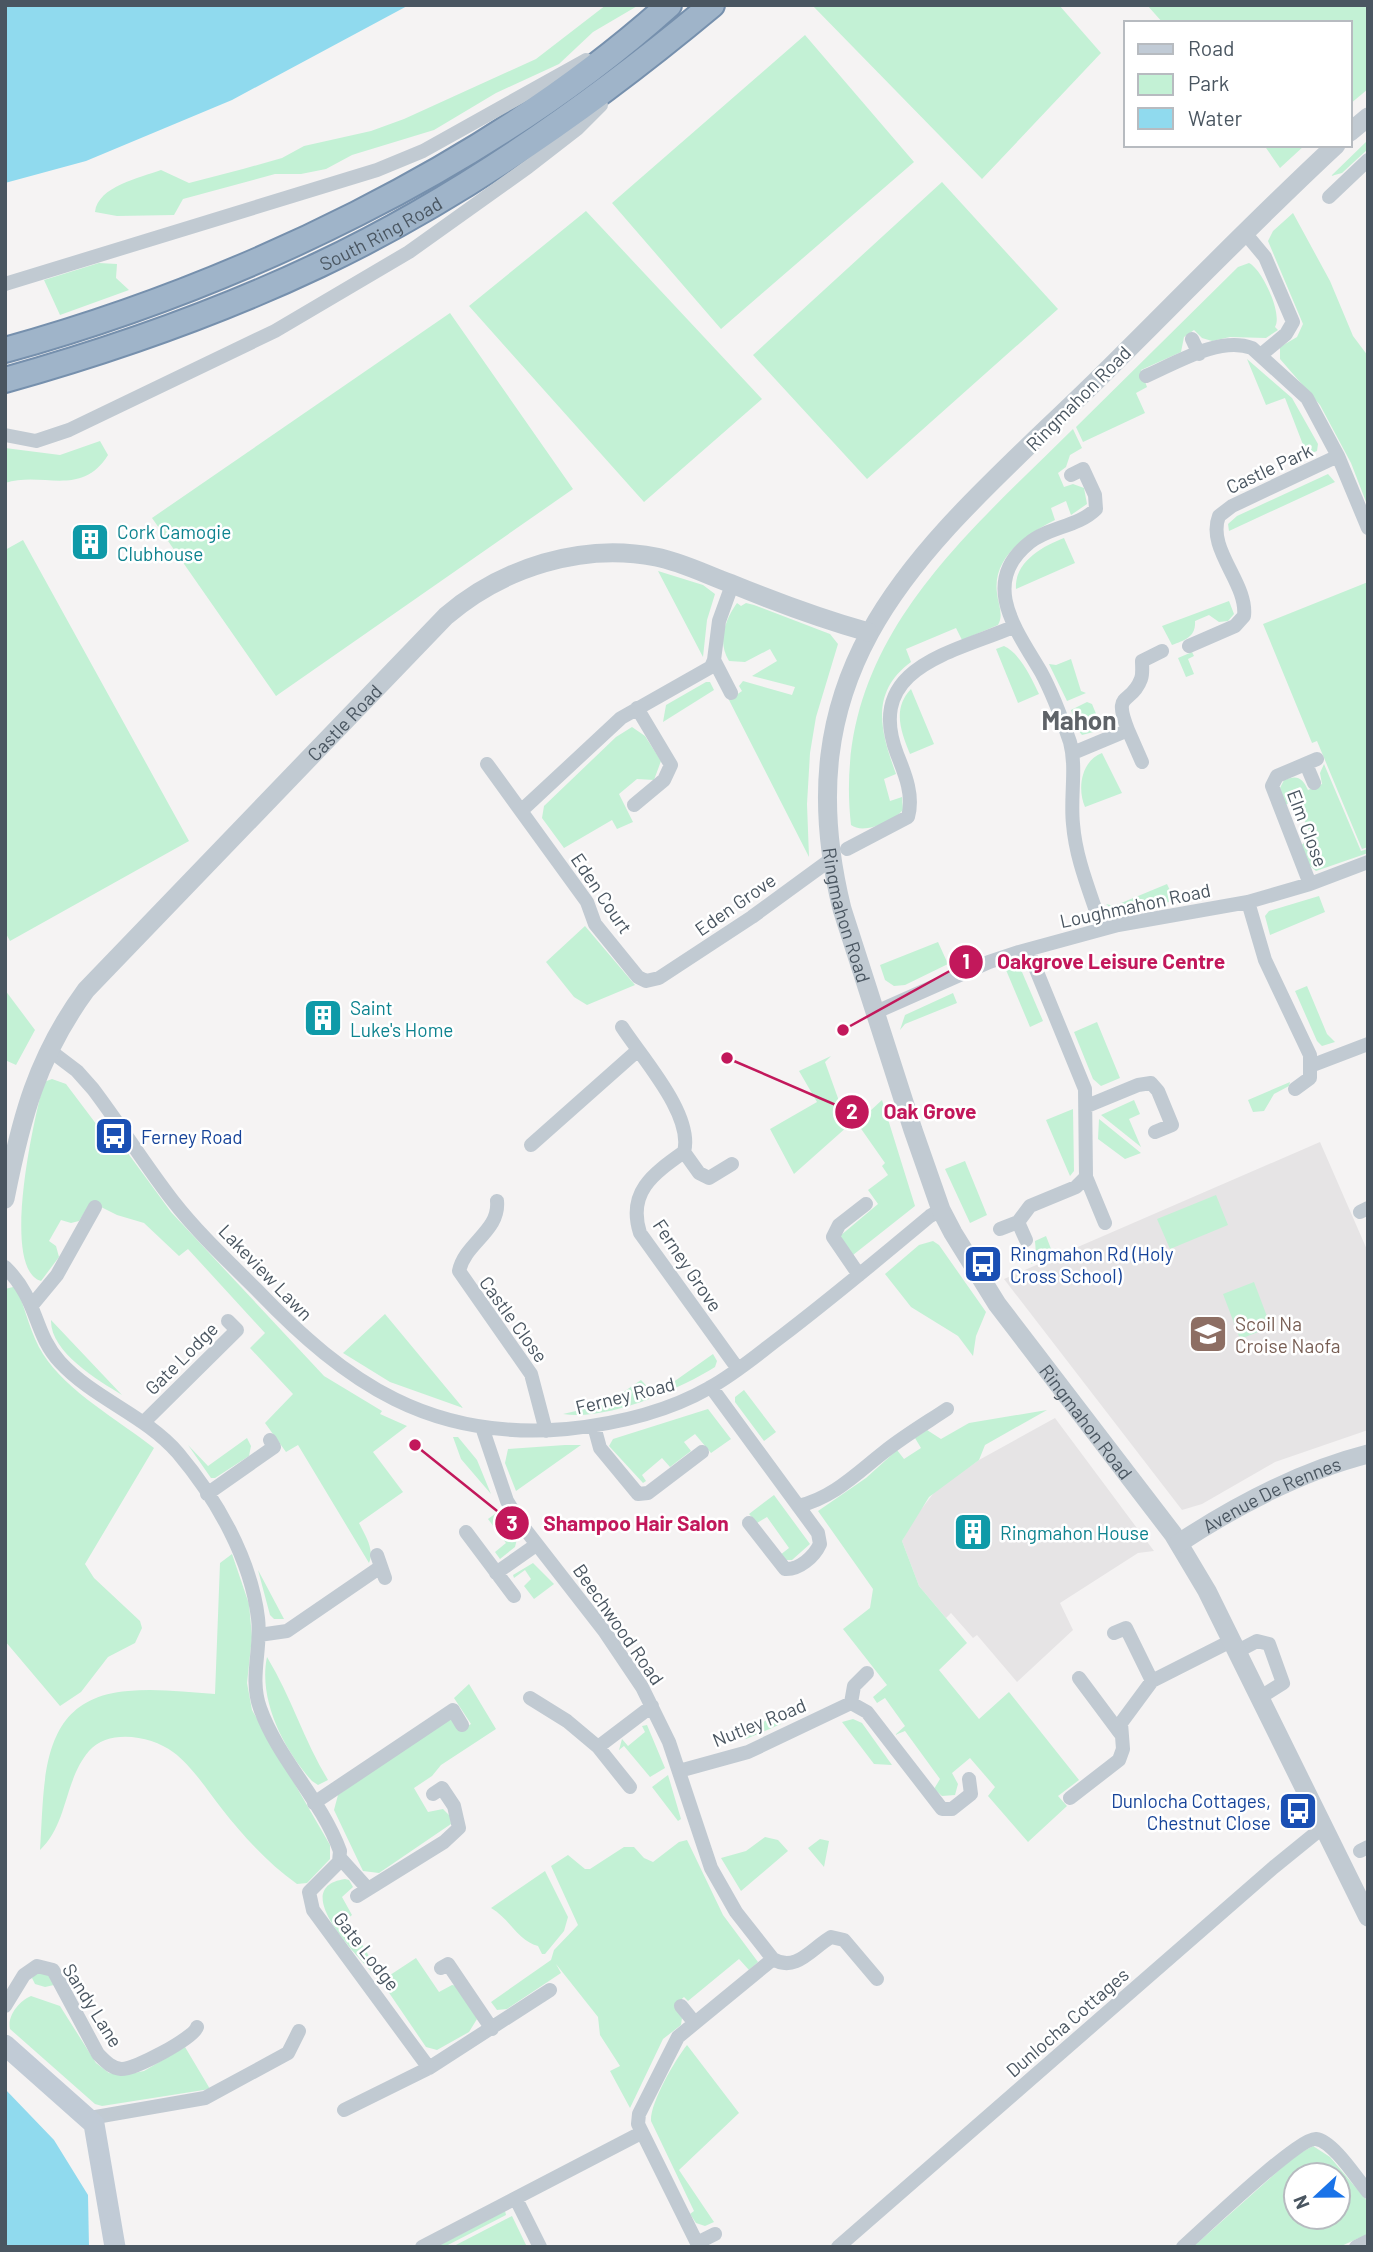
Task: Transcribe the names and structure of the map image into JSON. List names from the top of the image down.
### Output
{
  "streets": {
    "highway": ["South Ring Road"],
    "street": [
      "Ringmahon Road",
      "Castle Park",
      "Castle Road",
      "Elm Close",
      "Eden Court",
      "Eden Grove",
      "Loughmahon Road",
      "Ferney Grove",
      "Lakeview Lawn",
      "Castle Close",
      "Gate Lodge",
      "Ferney Road",
      "Avenue De Rennes",
      "Beechwood Road",
      "Nutley Road",
      "Sandy Lane",
      "Dunlocha Cottages"
    ]
  },
  "crossings": [
    ["Ringmahon Road", "Castle Road"],
    ["Ringmahon Road", "Eden Grove"],
    ["Ringmahon Road", "Loughmahon Road"],
    ["Ringmahon Road", "Ferney Road"],
    ["Ringmahon Road", "Avenue De Rennes"],
    ["Ringmahon Road", "Dunlocha Cottages"],
    ["Castle Road", "Lakeview Lawn"],
    ["Elm Close", "Loughmahon Road"],
    ["Eden Court", "Eden Grove"],
    ["Ferney Grove", "Ferney Road"],
    ["Lakeview Lawn", "Ferney Road"],
    ["Castle Close", "Ferney Road"],
    ["Ferney Road", "Beechwood Road"],
    ["Beechwood Road", "Nutley Road"]
  ],
  "districts": ["Mahon"],
  "places": {
    "building": ["Cork Camogie Clubhouse", "Saint Luke's Home", "Ringmahon House"],
    "other": ["Oakgrove Leisure Centre", "Oak Grove", "Shampoo Hair Salon"],
    "bus stop": ["Ferney Road", "Ringmahon Rd (Holy Cross School)", "Dunlocha Cottages, Chestnut Close"],
    "school or university": ["Scoil Na Croise Naofa"]
  },
  "legend": ["Road", "Park", "Water"],
  "north": "left"
}
